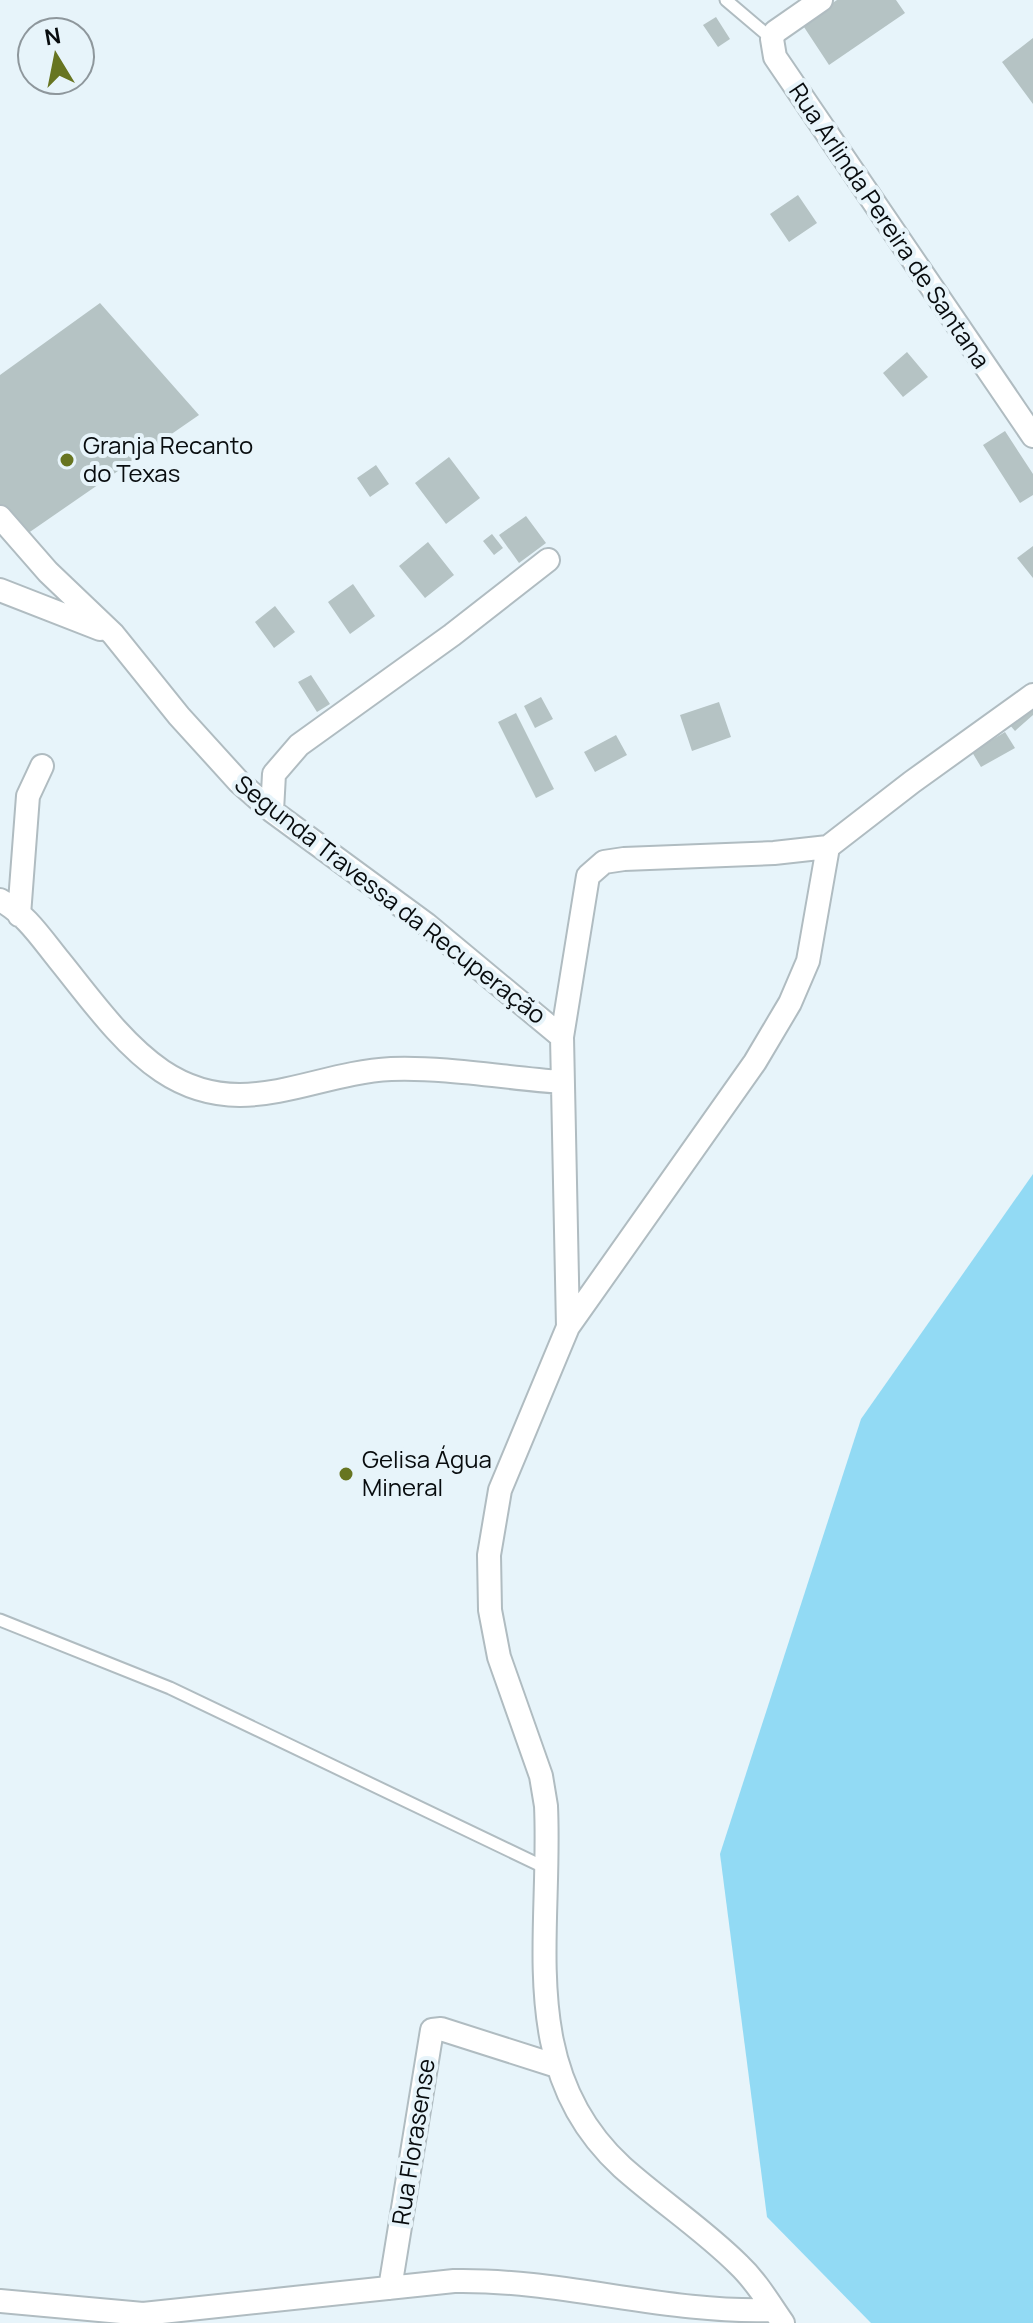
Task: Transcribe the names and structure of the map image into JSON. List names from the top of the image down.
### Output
{
  "streets": {
    "street": ["Rua Arlinda Pereira de Santana", "Segunda Travessa da Recuperação", "Rua Florasense"]
  },
  "crossings": [
    ["Segunda Travessa da Recuperação", "Rua Florasense"]
  ],
  "places": ["Granja Recanto do Texas", "Gelisa Água Mineral"],
  "north": "top"
}
